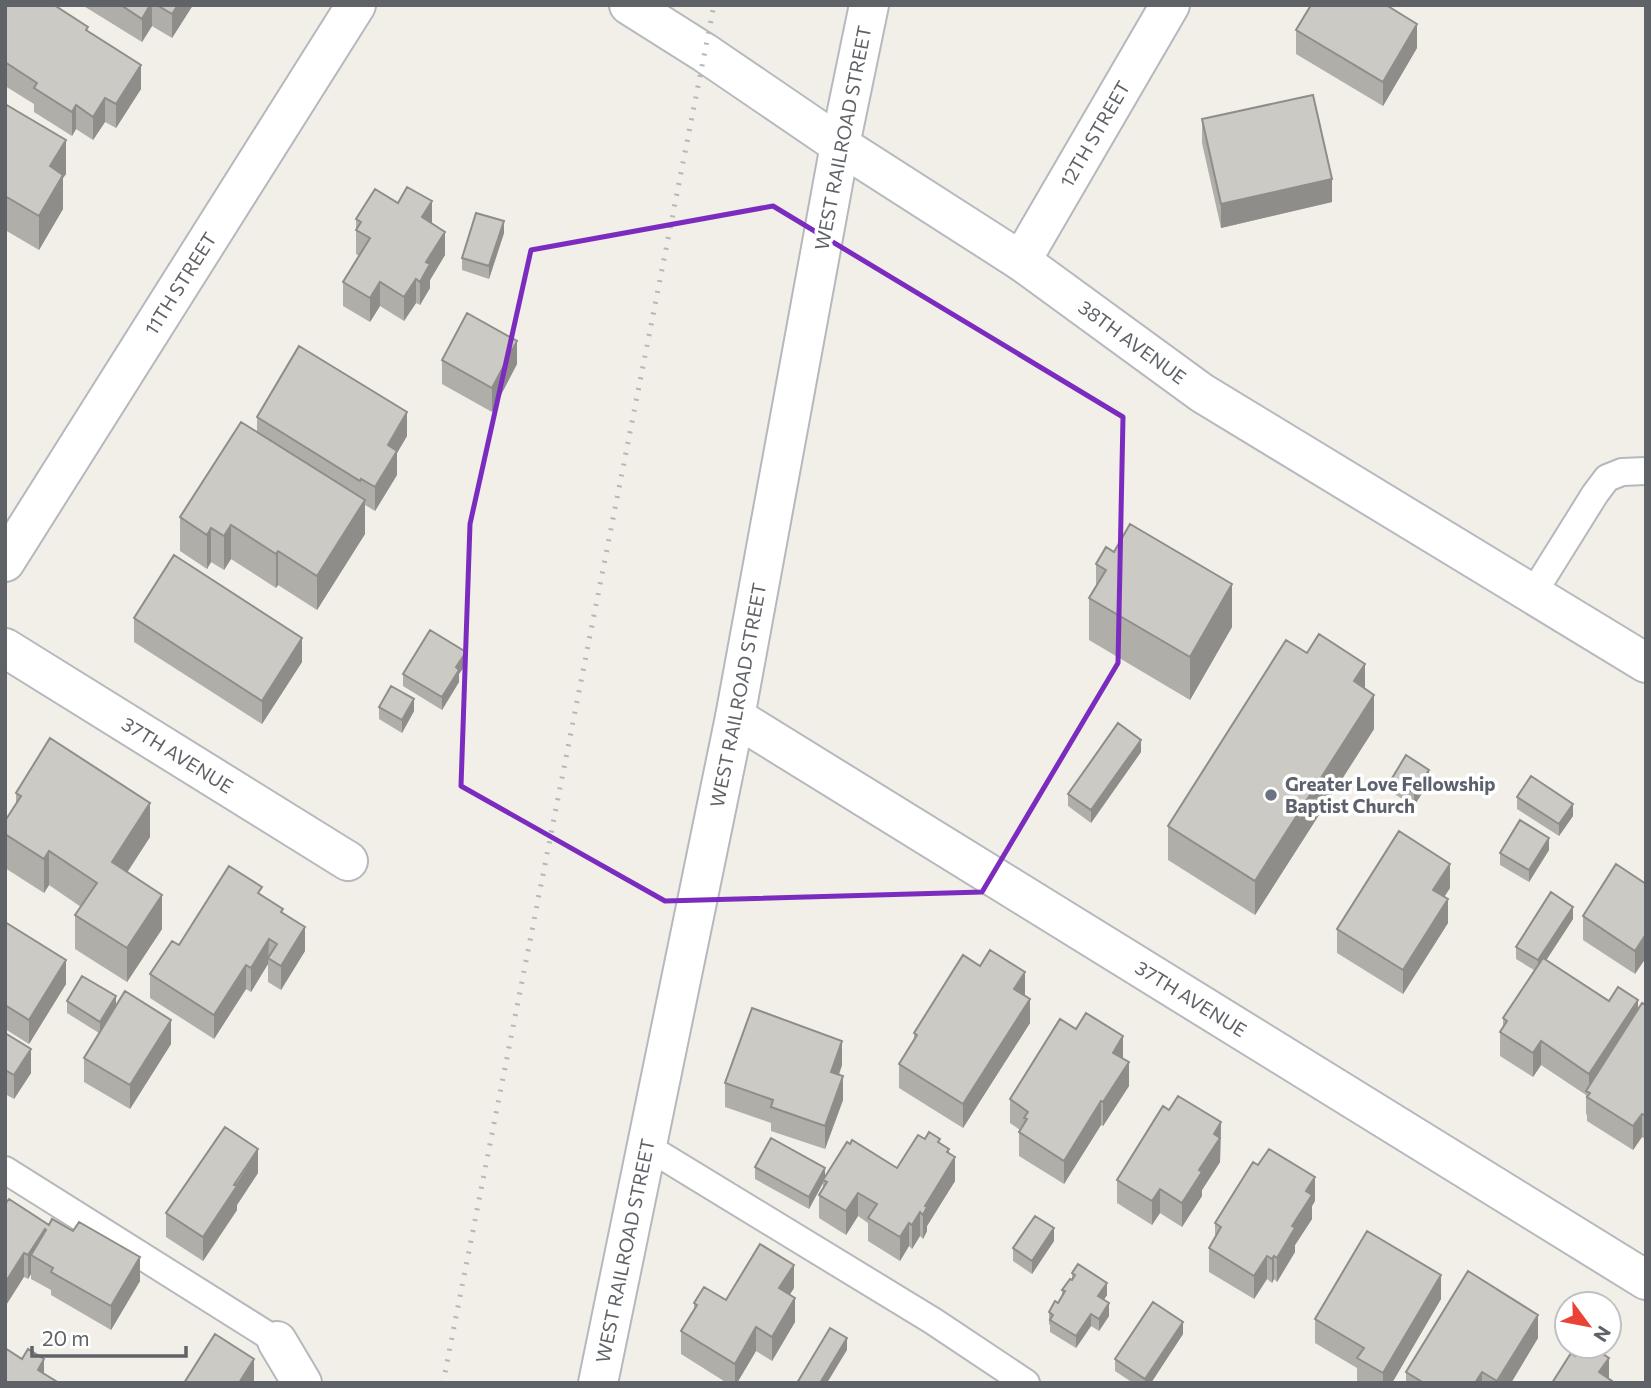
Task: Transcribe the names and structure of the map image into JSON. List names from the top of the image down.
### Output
{
  "streets": {
    "street": [
      "12TH STREET",
      "WEST RAILROAD STREET",
      "11TH STREET",
      "38TH AVENUE",
      "37TH AVENUE"
    ]
  },
  "crossings": [
    ["12TH STREET", "38TH AVENUE"],
    ["WEST RAILROAD STREET", "38TH AVENUE"],
    ["WEST RAILROAD STREET", "37TH AVENUE"]
  ],
  "places": ["Greater Love Fellowship Baptist Church"],
  "scale_bar": "20 m",
  "north": "bottom right"
}
